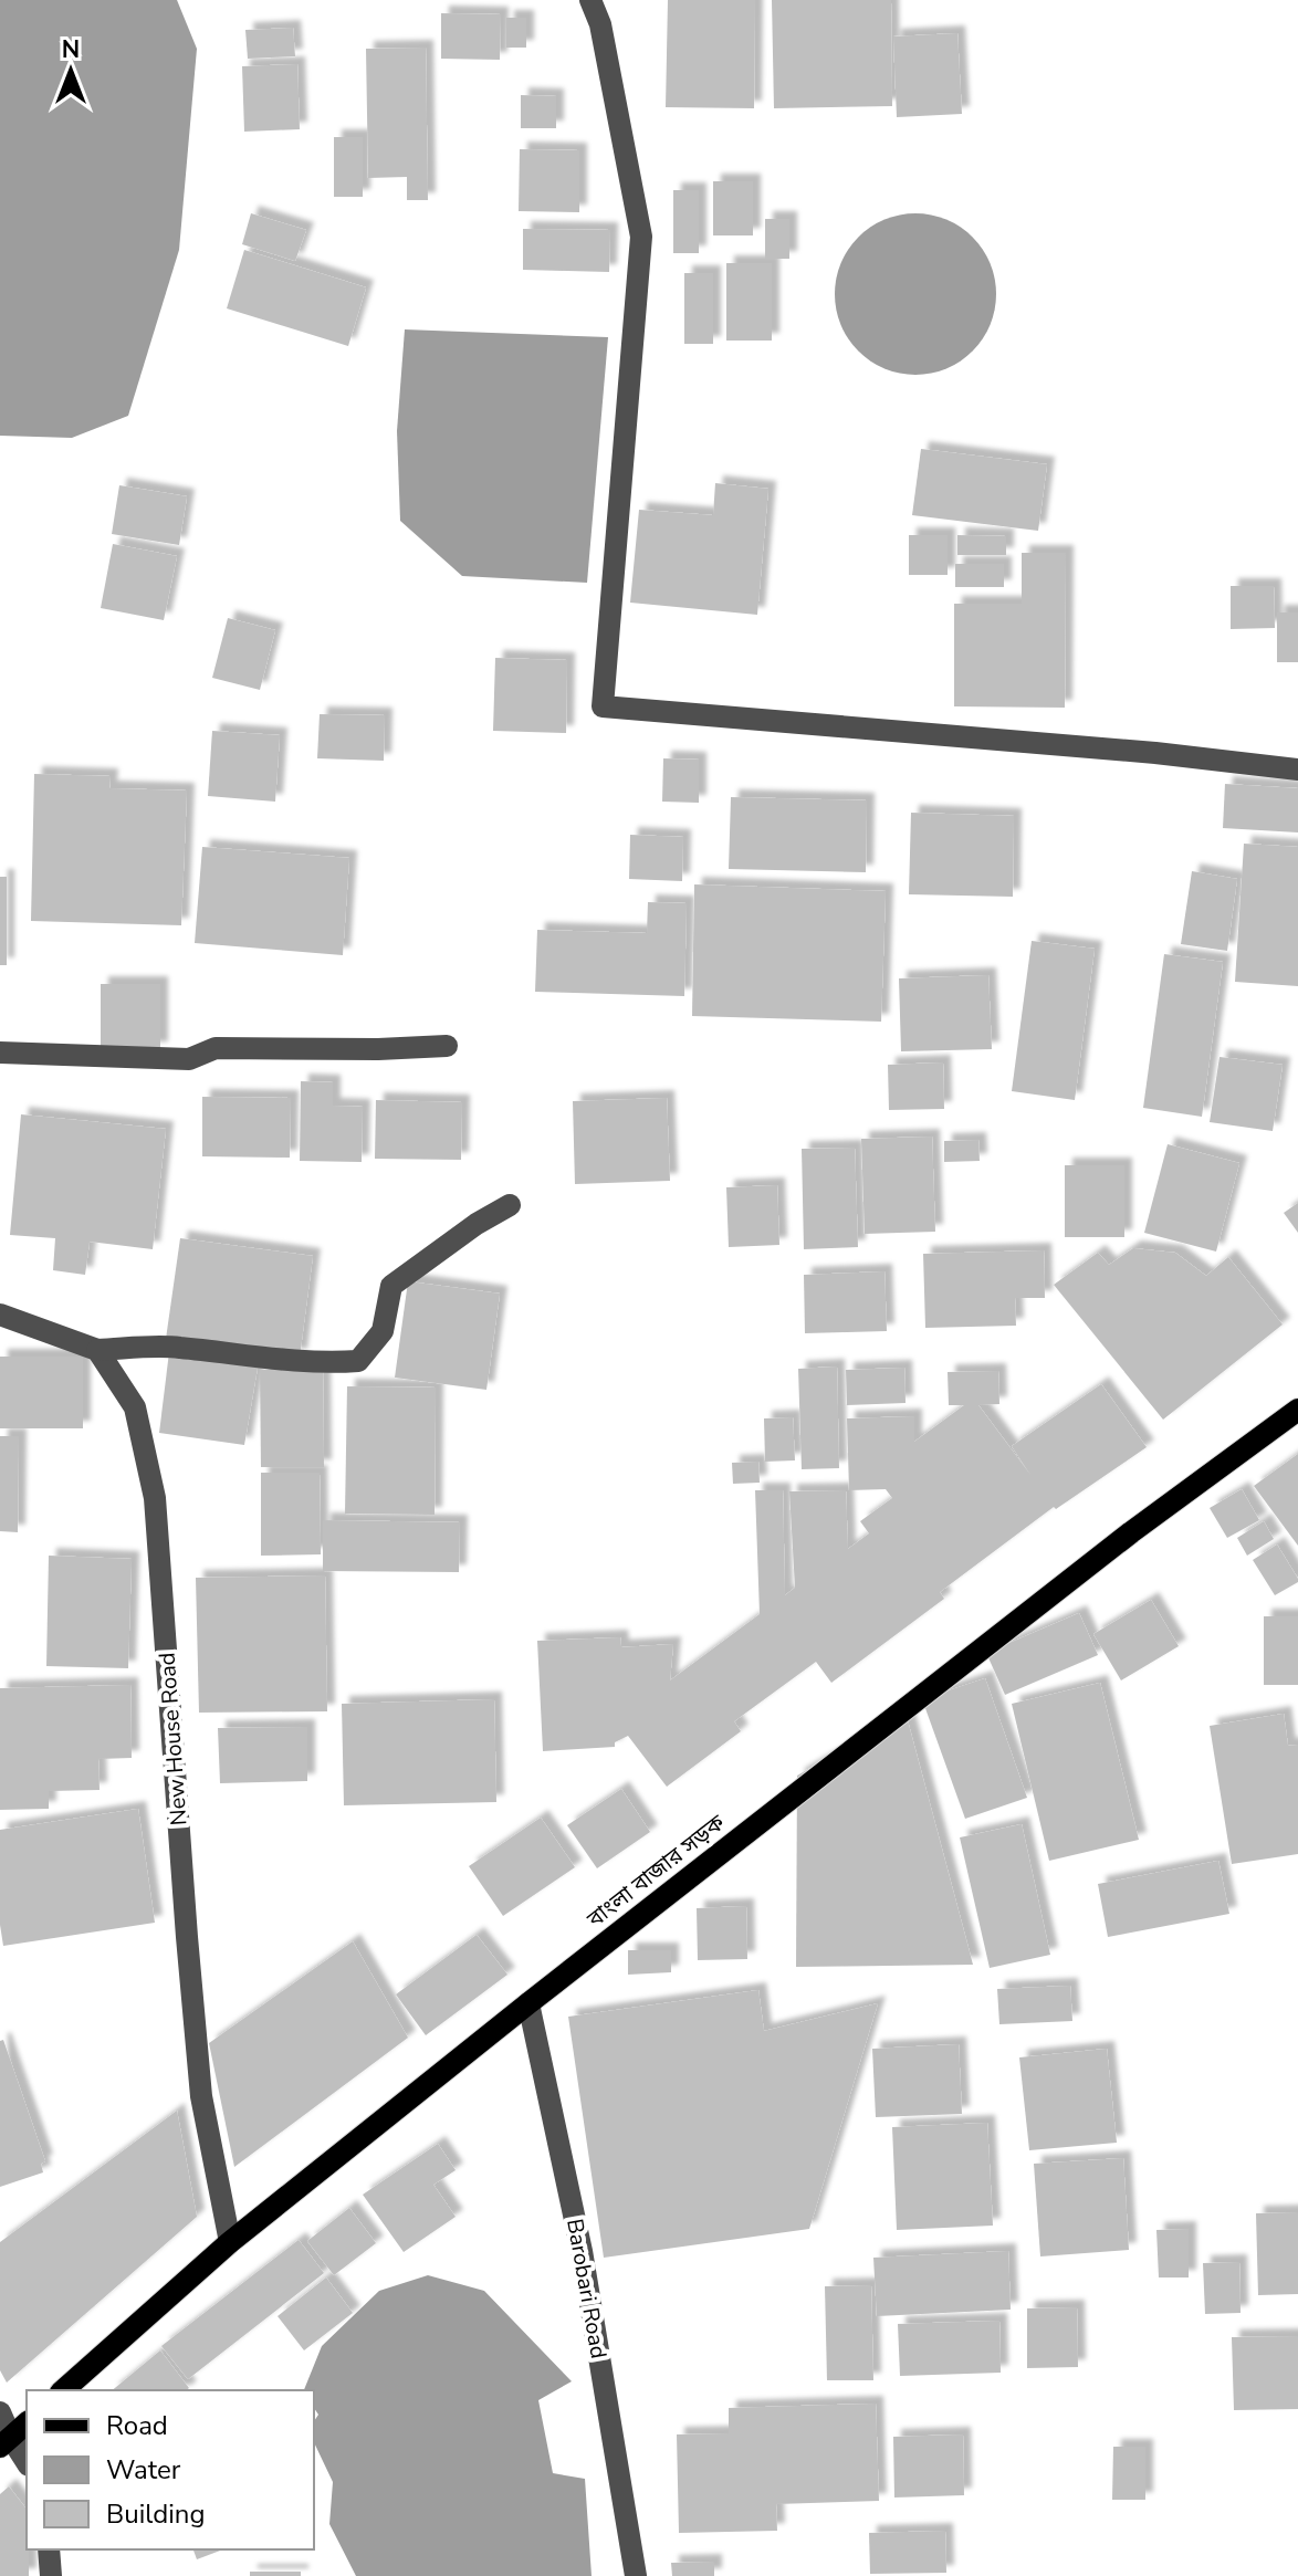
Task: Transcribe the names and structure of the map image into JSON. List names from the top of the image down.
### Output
{
  "streets": {
    "main road": ["বাংলা বাজার সড়ক"],
    "street": ["New House Road", "Barobari Road"]
  },
  "crossings": [
    ["New House Road", "বাংলা বাজার সড়ক"],
    ["বাংলা বাজার সড়ক", "Barobari Road"]
  ],
  "legend": ["Road", "Water", "Building"],
  "north": "top"
}
